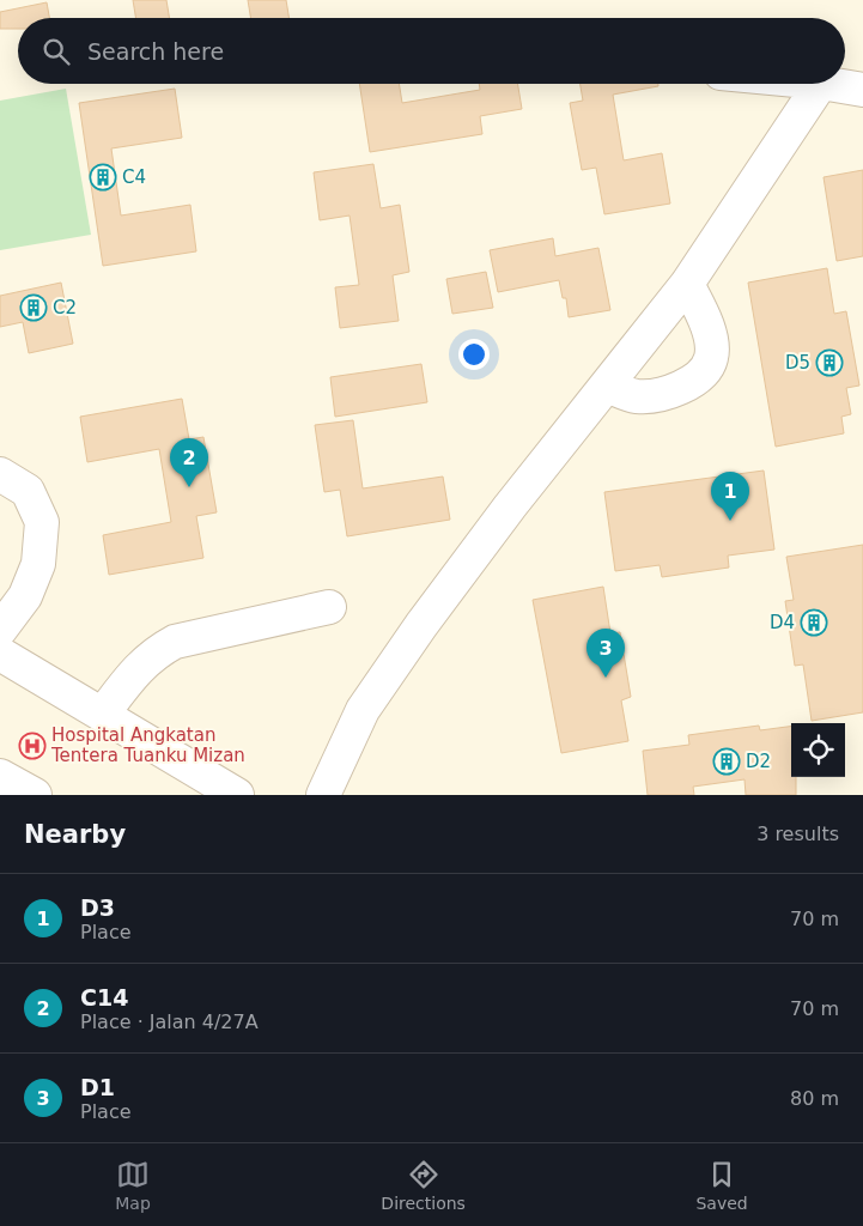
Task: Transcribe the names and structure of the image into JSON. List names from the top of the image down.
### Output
{
  "places": {
    "building": [
      "C4",
      "C2",
      "D5",
      "D4",
      "D2"
    ],
    "hospital": ["Hospital Angkatan Tentera Tuanku Mizan"]
  },
  "page": {
    "search": "Search here",
    "pins": ["2", "1", "3"],
    "heading": ["Nearby", "3 results"],
    "list": [
      {
        "mark": "1",
        "name": "D3",
        "note": "Place",
        "value": "70 m"
      },
      {
        "mark": "2",
        "name": "C14",
        "note": "Place · Jalan 4/27A",
        "value": "70 m"
      },
      {
        "mark": "3",
        "name": "D1",
        "note": "Place",
        "value": "80 m"
      }
    ],
    "nav": ["Map", "Directions", "Saved"]
  }
}
